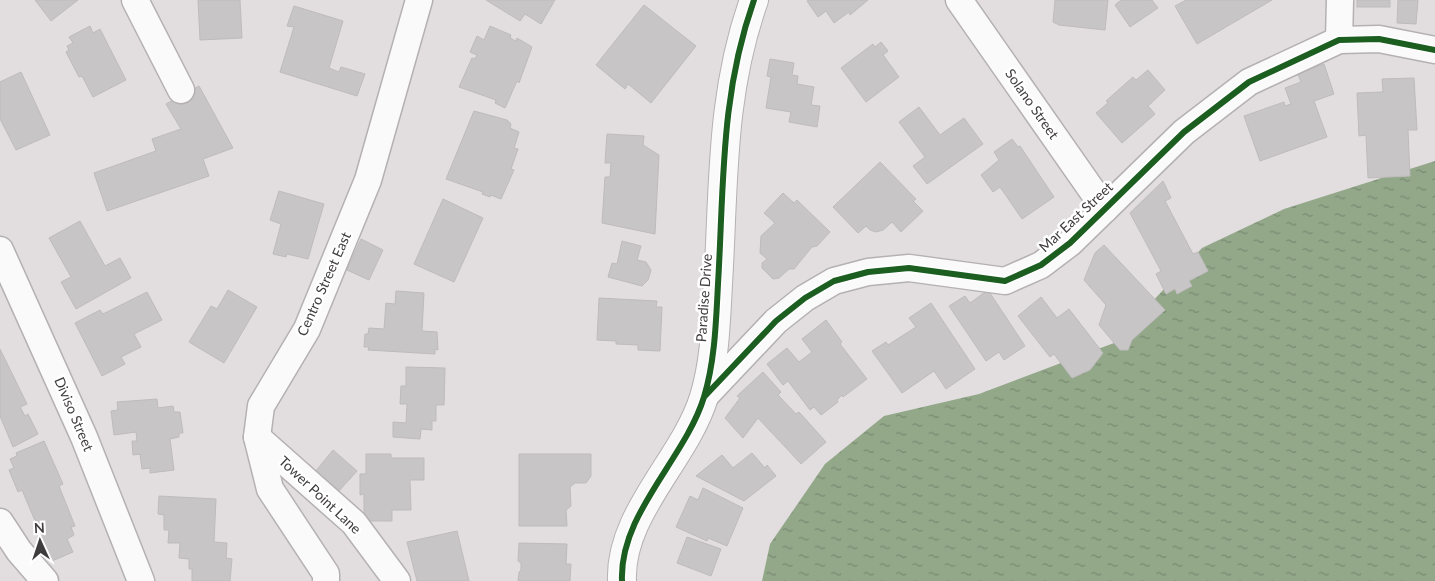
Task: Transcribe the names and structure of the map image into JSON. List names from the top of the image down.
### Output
{
  "streets": {
    "street": [
      "Solano Street",
      "Mar East Street",
      "Centro Street East",
      "Paradise Drive",
      "Diviso Street",
      "Tower Point Lane"
    ]
  },
  "crossings": [
    ["Solano Street", "Mar East Street"],
    ["Mar East Street", "Paradise Drive"],
    ["Centro Street East", "Tower Point Lane"]
  ],
  "north": "top"
}
